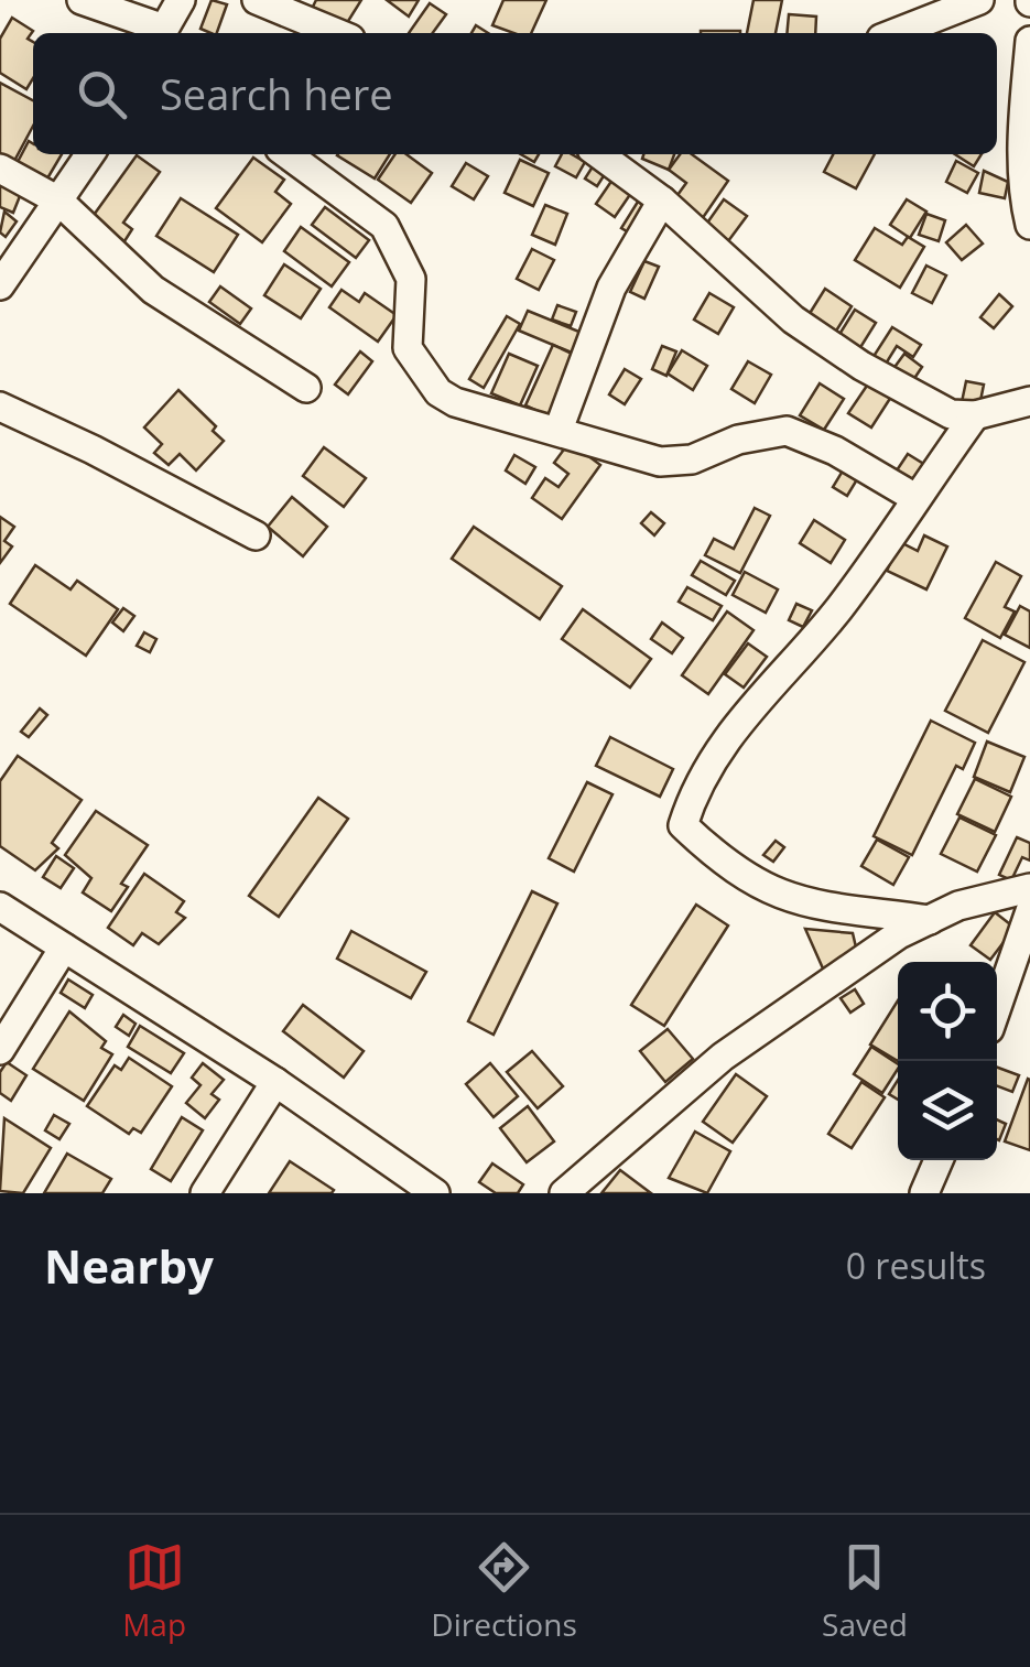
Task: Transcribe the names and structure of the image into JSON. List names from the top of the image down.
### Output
{
  "page": {
    "search": "Search here",
    "heading": ["Nearby", "0 results"],
    "nav": ["Map", "Directions", "Saved"]
  }
}
